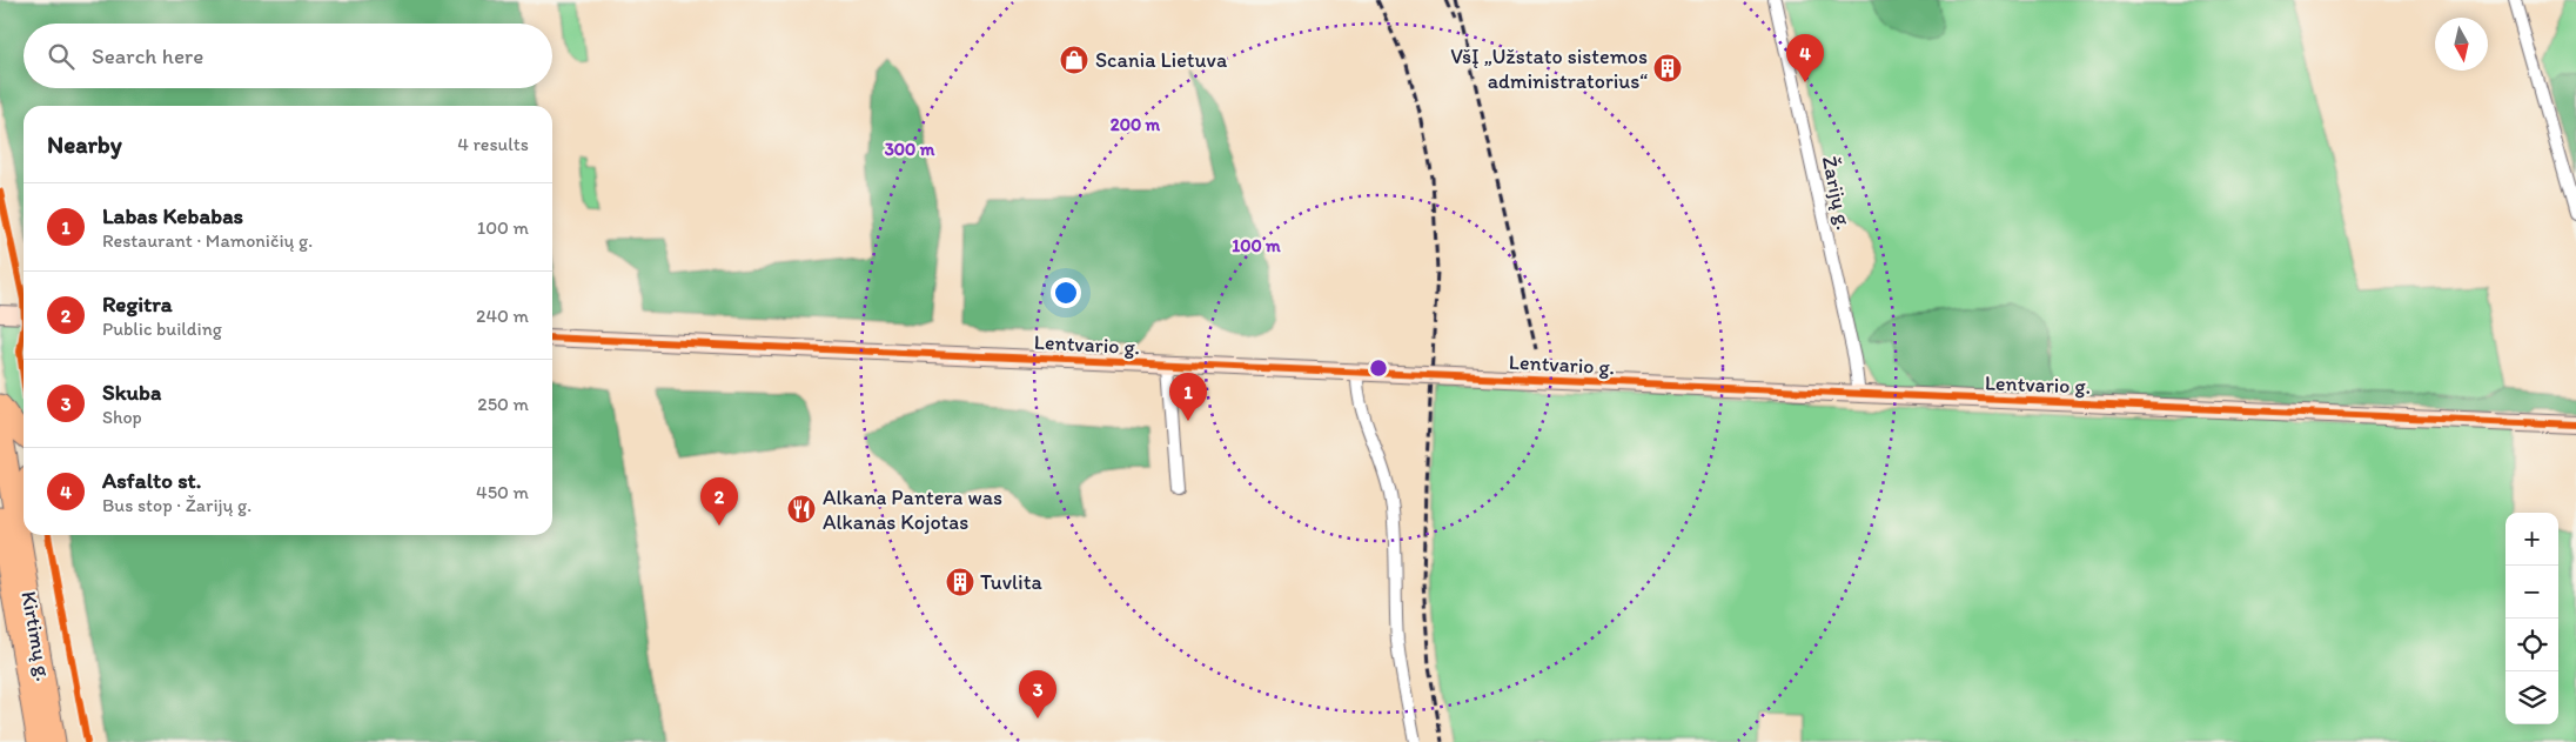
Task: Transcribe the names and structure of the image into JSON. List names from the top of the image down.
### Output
{
  "streets": {
    "highway": ["Kirtimų g."],
    "main road": ["Lentvario g."],
    "street": ["Žarijų g."]
  },
  "crossings": [
    ["Žarijų g.", "Lentvario g."]
  ],
  "places": {
    "shop": ["Scania Lietuva"],
    "building": ["VšĮ „Užstato sistemos administratorius“", "Tuvlita"],
    "restaurant": ["Alkana Pantera was Alkanas Kojotas"]
  },
  "north": "bottom",
  "page": {
    "search": "Search here",
    "pins": [
      "4",
      "1",
      "2",
      "3"
    ],
    "heading": ["Nearby", "4 results"],
    "list": [
      {
        "mark": "1",
        "name": "Labas Kebabas",
        "note": "Restaurant · Mamoničių g.",
        "value": "100 m"
      },
      {
        "mark": "2",
        "name": "Regitra",
        "note": "Public building",
        "value": "240 m"
      },
      {
        "mark": "3",
        "name": "Skuba",
        "note": "Shop",
        "value": "250 m"
      },
      {
        "mark": "4",
        "name": "Asfalto st.",
        "note": "Bus stop · Žarijų g.",
        "value": "450 m"
      }
    ],
    "map_buttons": ["+", "−"]
  },
  "rings": ["200 m", "300 m", "100 m"]
}
